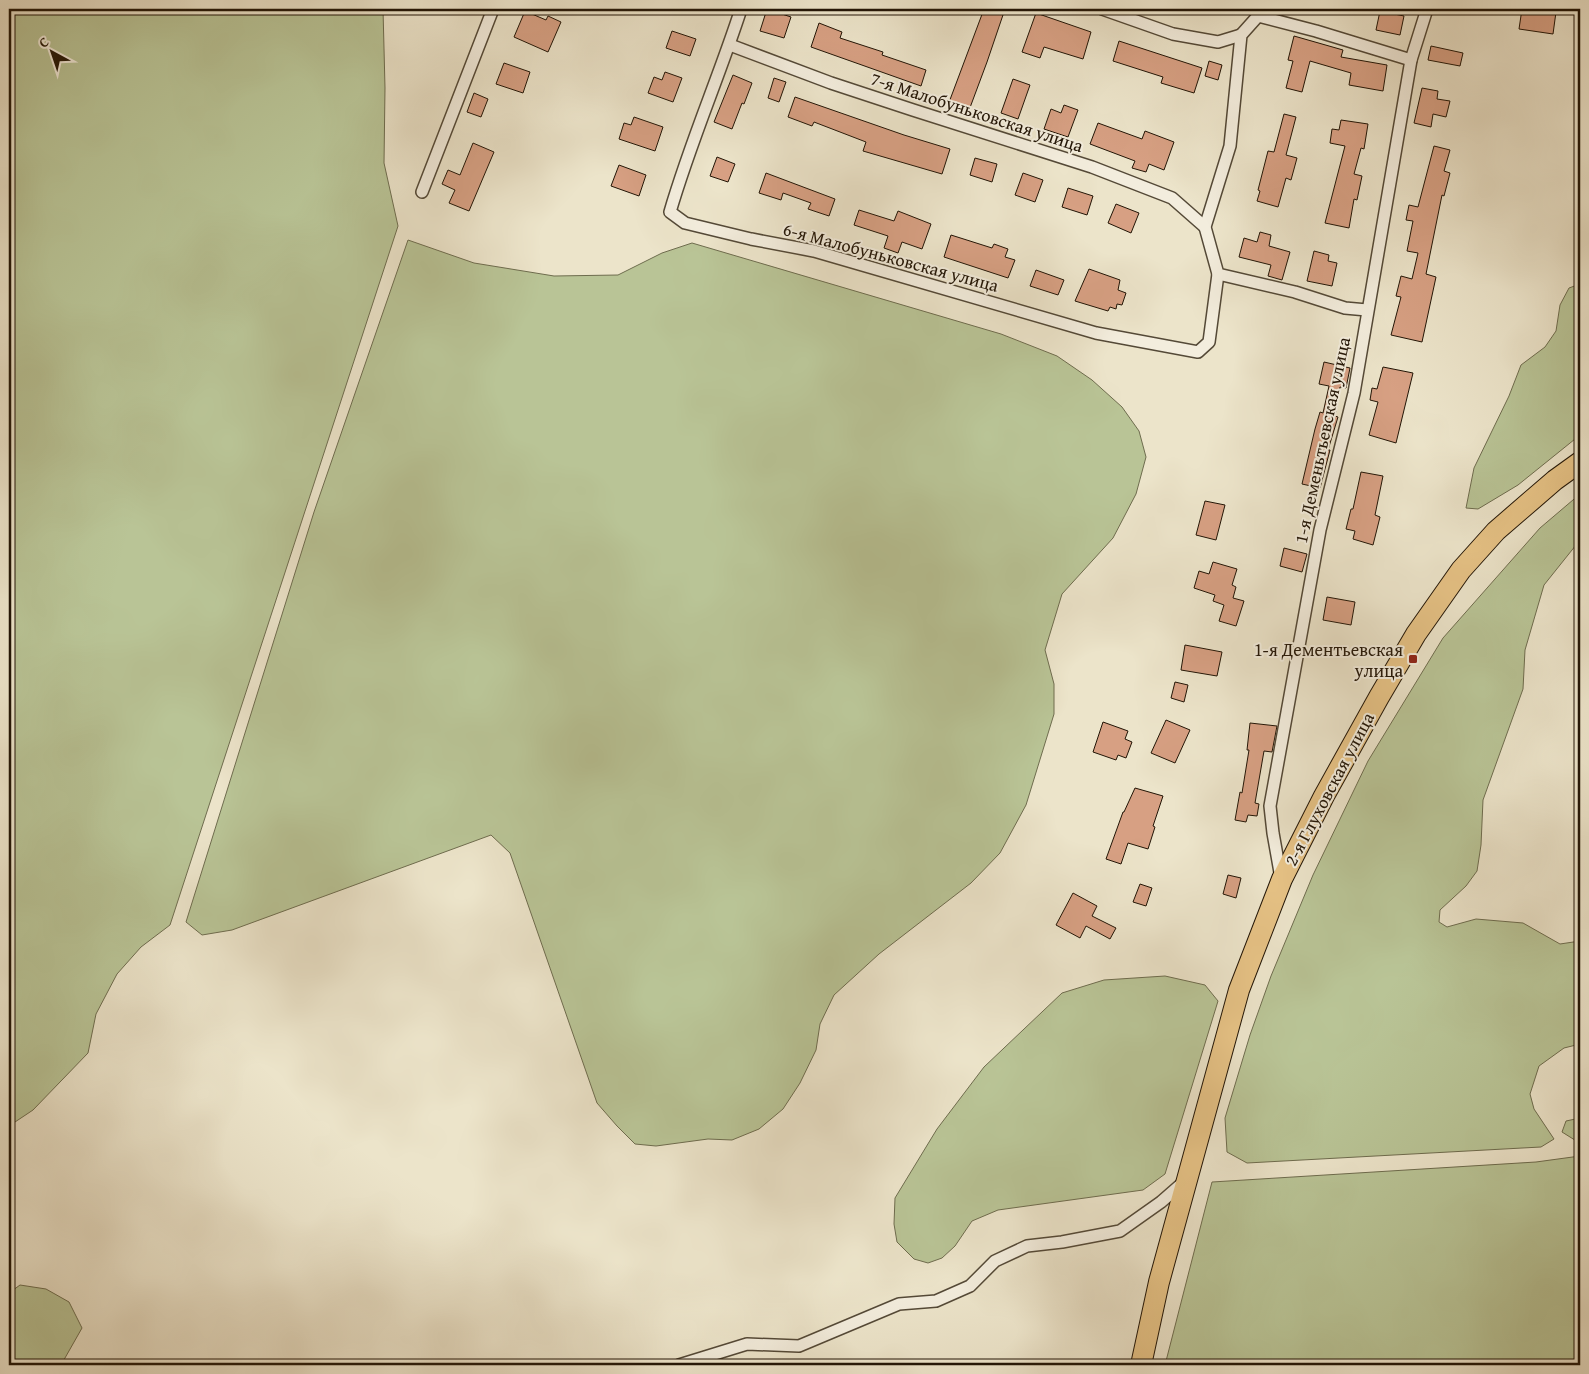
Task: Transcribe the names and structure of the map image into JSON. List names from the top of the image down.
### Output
{
  "streets": {
    "highway": ["2-я Глуховская улица"],
    "street": ["7-я Малобуньковская улица", "6-я Малобуньковская улица", "1-я Деменьтьевская улица"]
  },
  "crossings": [
    ["7-я Малобуньковская улица", "6-я Малобуньковская улица"],
    ["1-я Деменьтьевская улица", "2-я Глуховская улица"]
  ],
  "places": {
    "transit": ["1-я Дементьевская улица"]
  },
  "north": "top left"
}
